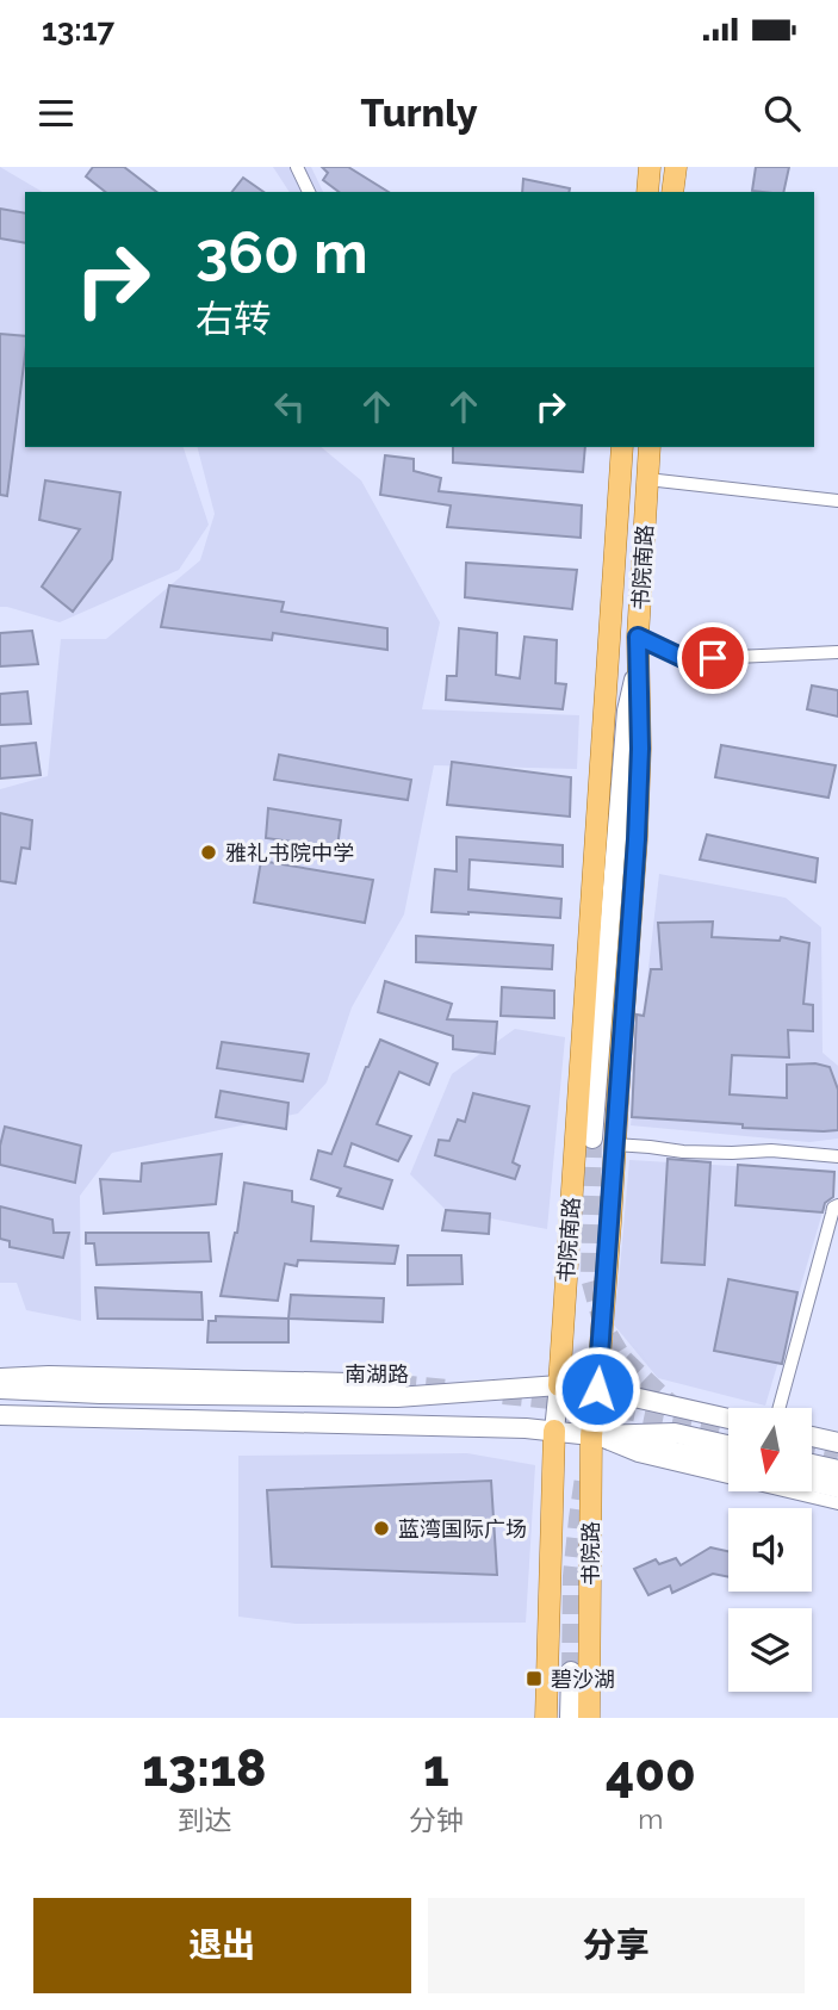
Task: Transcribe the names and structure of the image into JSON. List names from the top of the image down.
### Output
{
  "streets": {
    "main road": ["书院南路", "南湖路", "书院路"]
  },
  "crossings": [
    ["书院南路", "南湖路"],
    ["书院南路", "书院路"],
    ["南湖路", "书院路"]
  ],
  "places": {
    "other": ["雅礼书院中学", "蓝湾国际广场"],
    "transit": ["碧沙湖"]
  },
  "north": "bottom",
  "page": {
    "status": "13:17",
    "header": "Turnly",
    "turn": ["360 m", "右转"],
    "eta": [
      "13:18",
      "到达",
      "1",
      "分钟",
      "400",
      "m"
    ],
    "buttons": ["退出", "分享"]
  }
}
